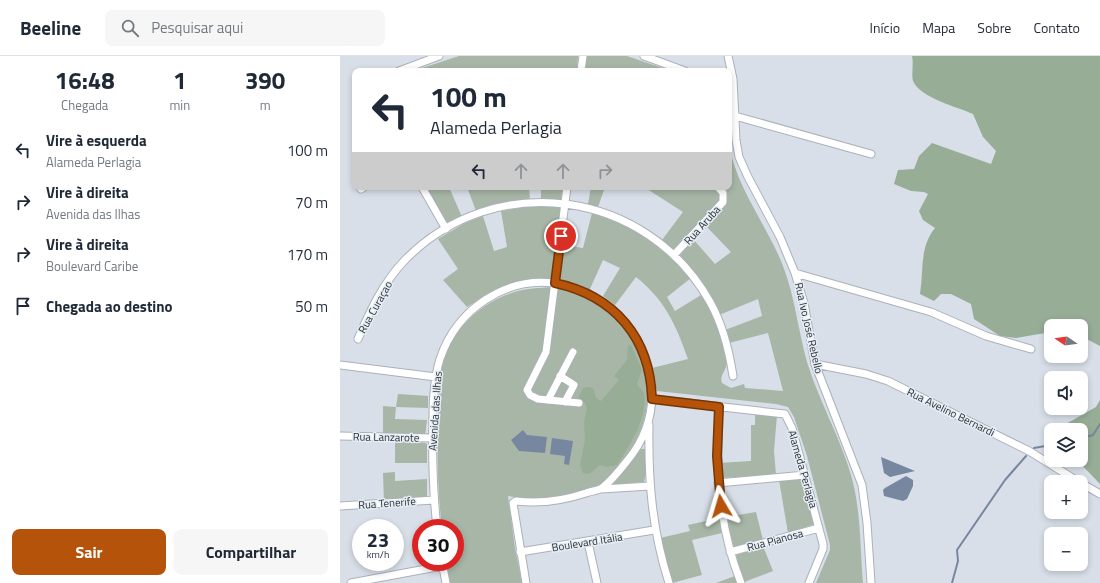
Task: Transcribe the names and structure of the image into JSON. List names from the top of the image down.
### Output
{
  "streets": {
    "street": [
      "Rua Aruba",
      "Rua Curaçao",
      "Rua Ivo José Rebello",
      "Avenida das Ilhas",
      "Rua Avelino Bernardi",
      "Rua Lanzarote",
      "Alameda Perlagia",
      "Rua Tenerife",
      "Rua Pianosa",
      "Boulevard Itália"
    ]
  },
  "crossings": [
    ["Rua Aruba", "Rua Curaçao"],
    ["Rua Ivo José Rebello", "Rua Avelino Bernardi"],
    ["Avenida das Ilhas", "Rua Lanzarote"],
    ["Avenida das Ilhas", "Alameda Perlagia"],
    ["Avenida das Ilhas", "Rua Tenerife"],
    ["Alameda Perlagia", "Rua Pianosa"]
  ],
  "north": "left",
  "page": {
    "header": "Beeline",
    "search": "Pesquisar aqui",
    "nav": [
      "Início",
      "Mapa",
      "Sobre",
      "Contato"
    ],
    "eta": [
      "16:48",
      "Chegada",
      "1",
      "min",
      "390",
      "m"
    ],
    "turn": ["100 m", "Alameda Perlagia"],
    "list": [
      {
        "name": "Vire à esquerda",
        "note": "Alameda Perlagia",
        "value": "100 m"
      },
      {
        "name": "Vire à direita",
        "note": "Avenida das Ilhas",
        "value": "70 m"
      },
      {
        "name": "Vire à direita",
        "note": "Boulevard Caribe",
        "value": "170 m"
      },
      {
        "name": "Chegada ao destino",
        "value": "50 m"
      }
    ],
    "map_buttons": ["+", "−"],
    "speed": "23 km/h",
    "limit": "30",
    "buttons": ["Sair", "Compartilhar"]
  }
}
